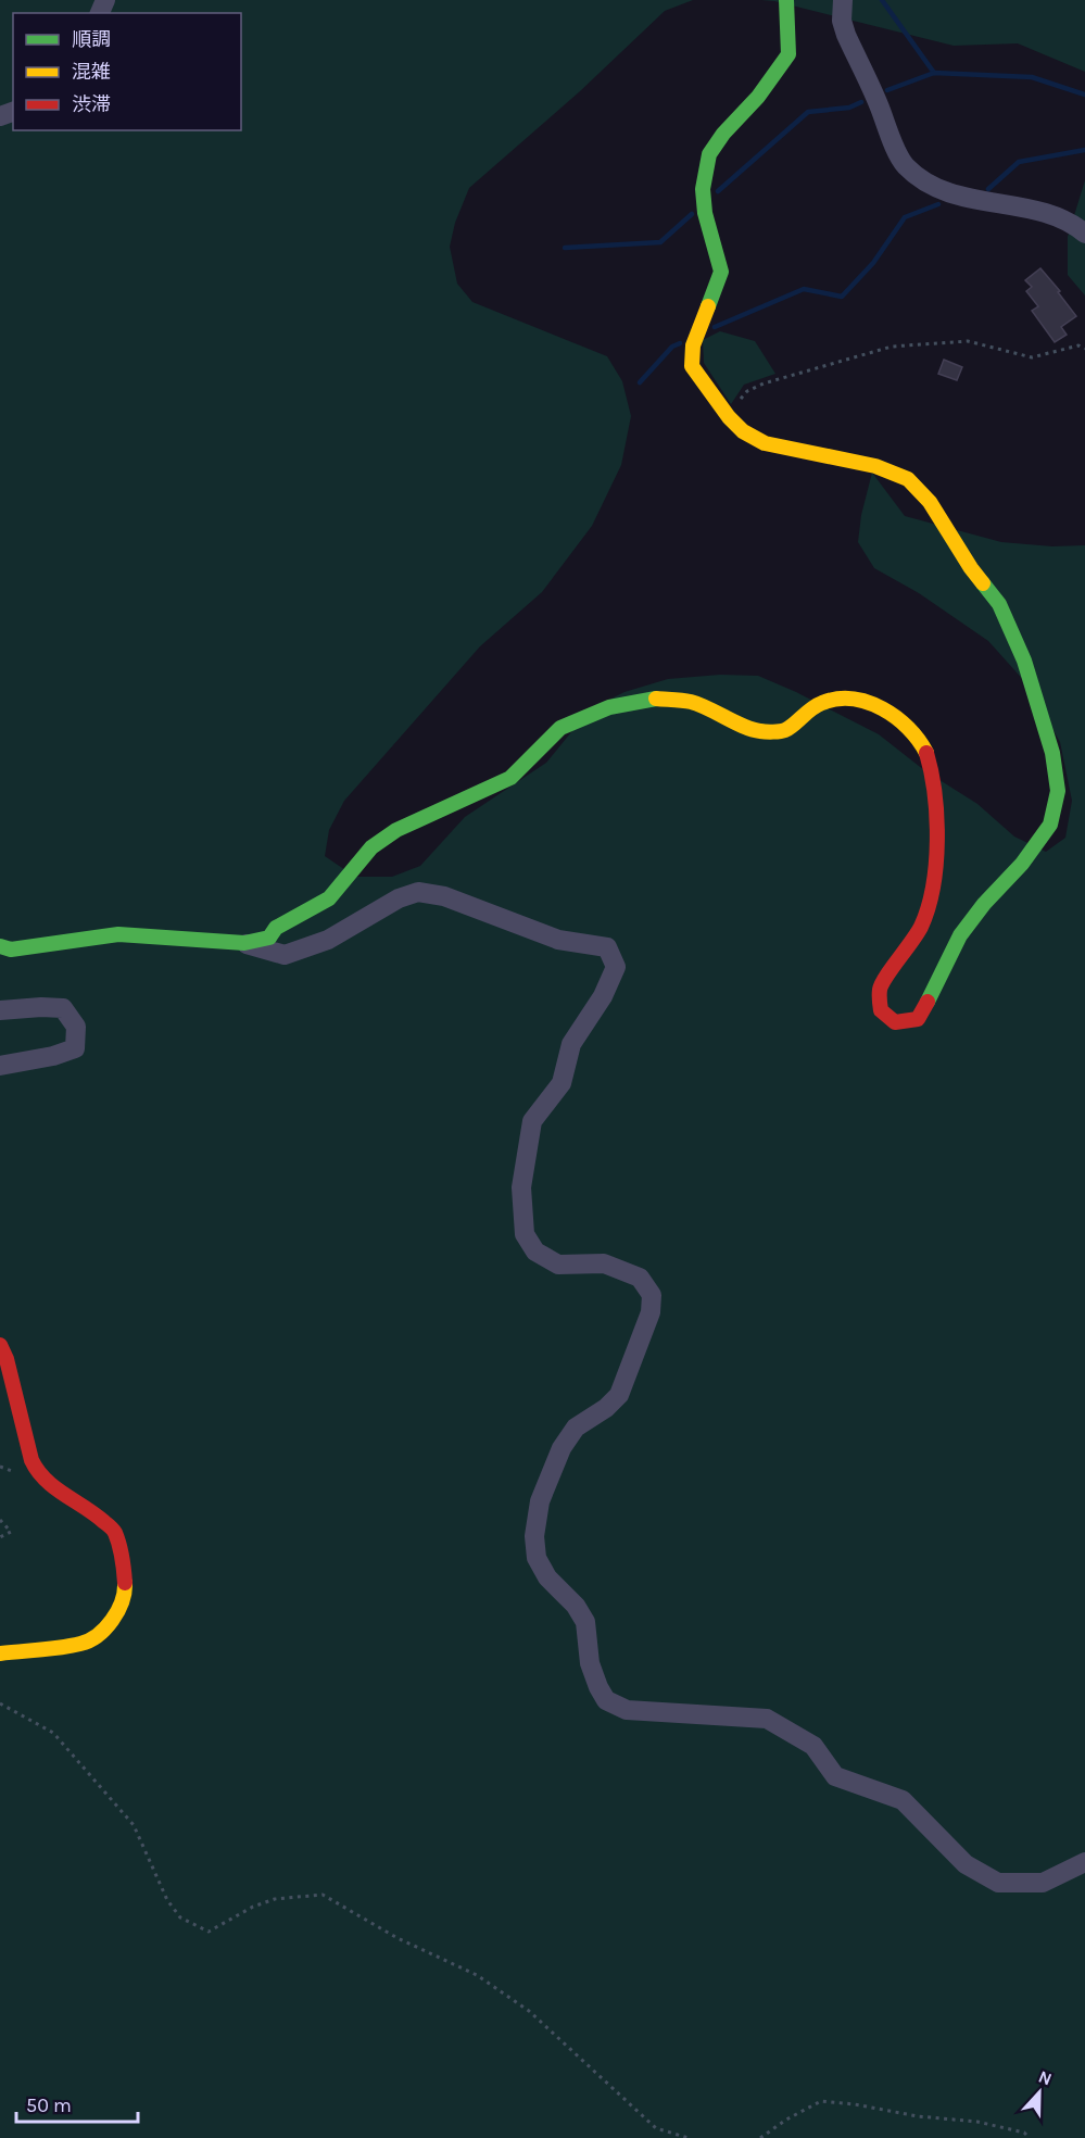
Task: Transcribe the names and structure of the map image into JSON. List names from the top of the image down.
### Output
{
  "legend": ["順調", "混雑", "渋滞"],
  "scale_bar": "50 m",
  "north": "top"
}
